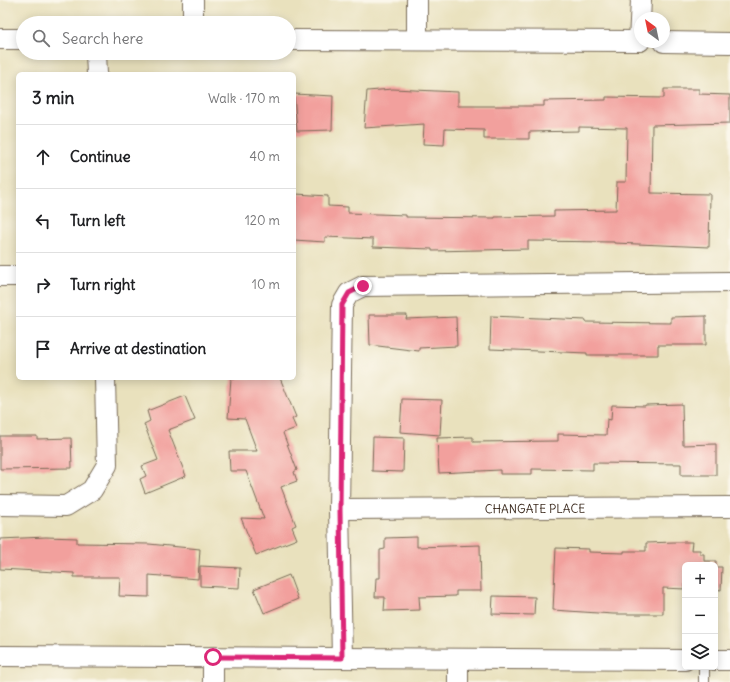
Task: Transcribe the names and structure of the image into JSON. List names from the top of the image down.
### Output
{
  "streets": {
    "street": ["CHANGATE PLACE"]
  },
  "north": "top left",
  "page": {
    "search": "Search here",
    "heading": ["3 min", "Walk · 170 m"],
    "list": [
      ["Continue", "40 m"],
      ["Turn left", "120 m"],
      ["Turn right", "10 m"],
      "Arrive at destination"
    ],
    "map_buttons": ["+", "−"]
  }
}
